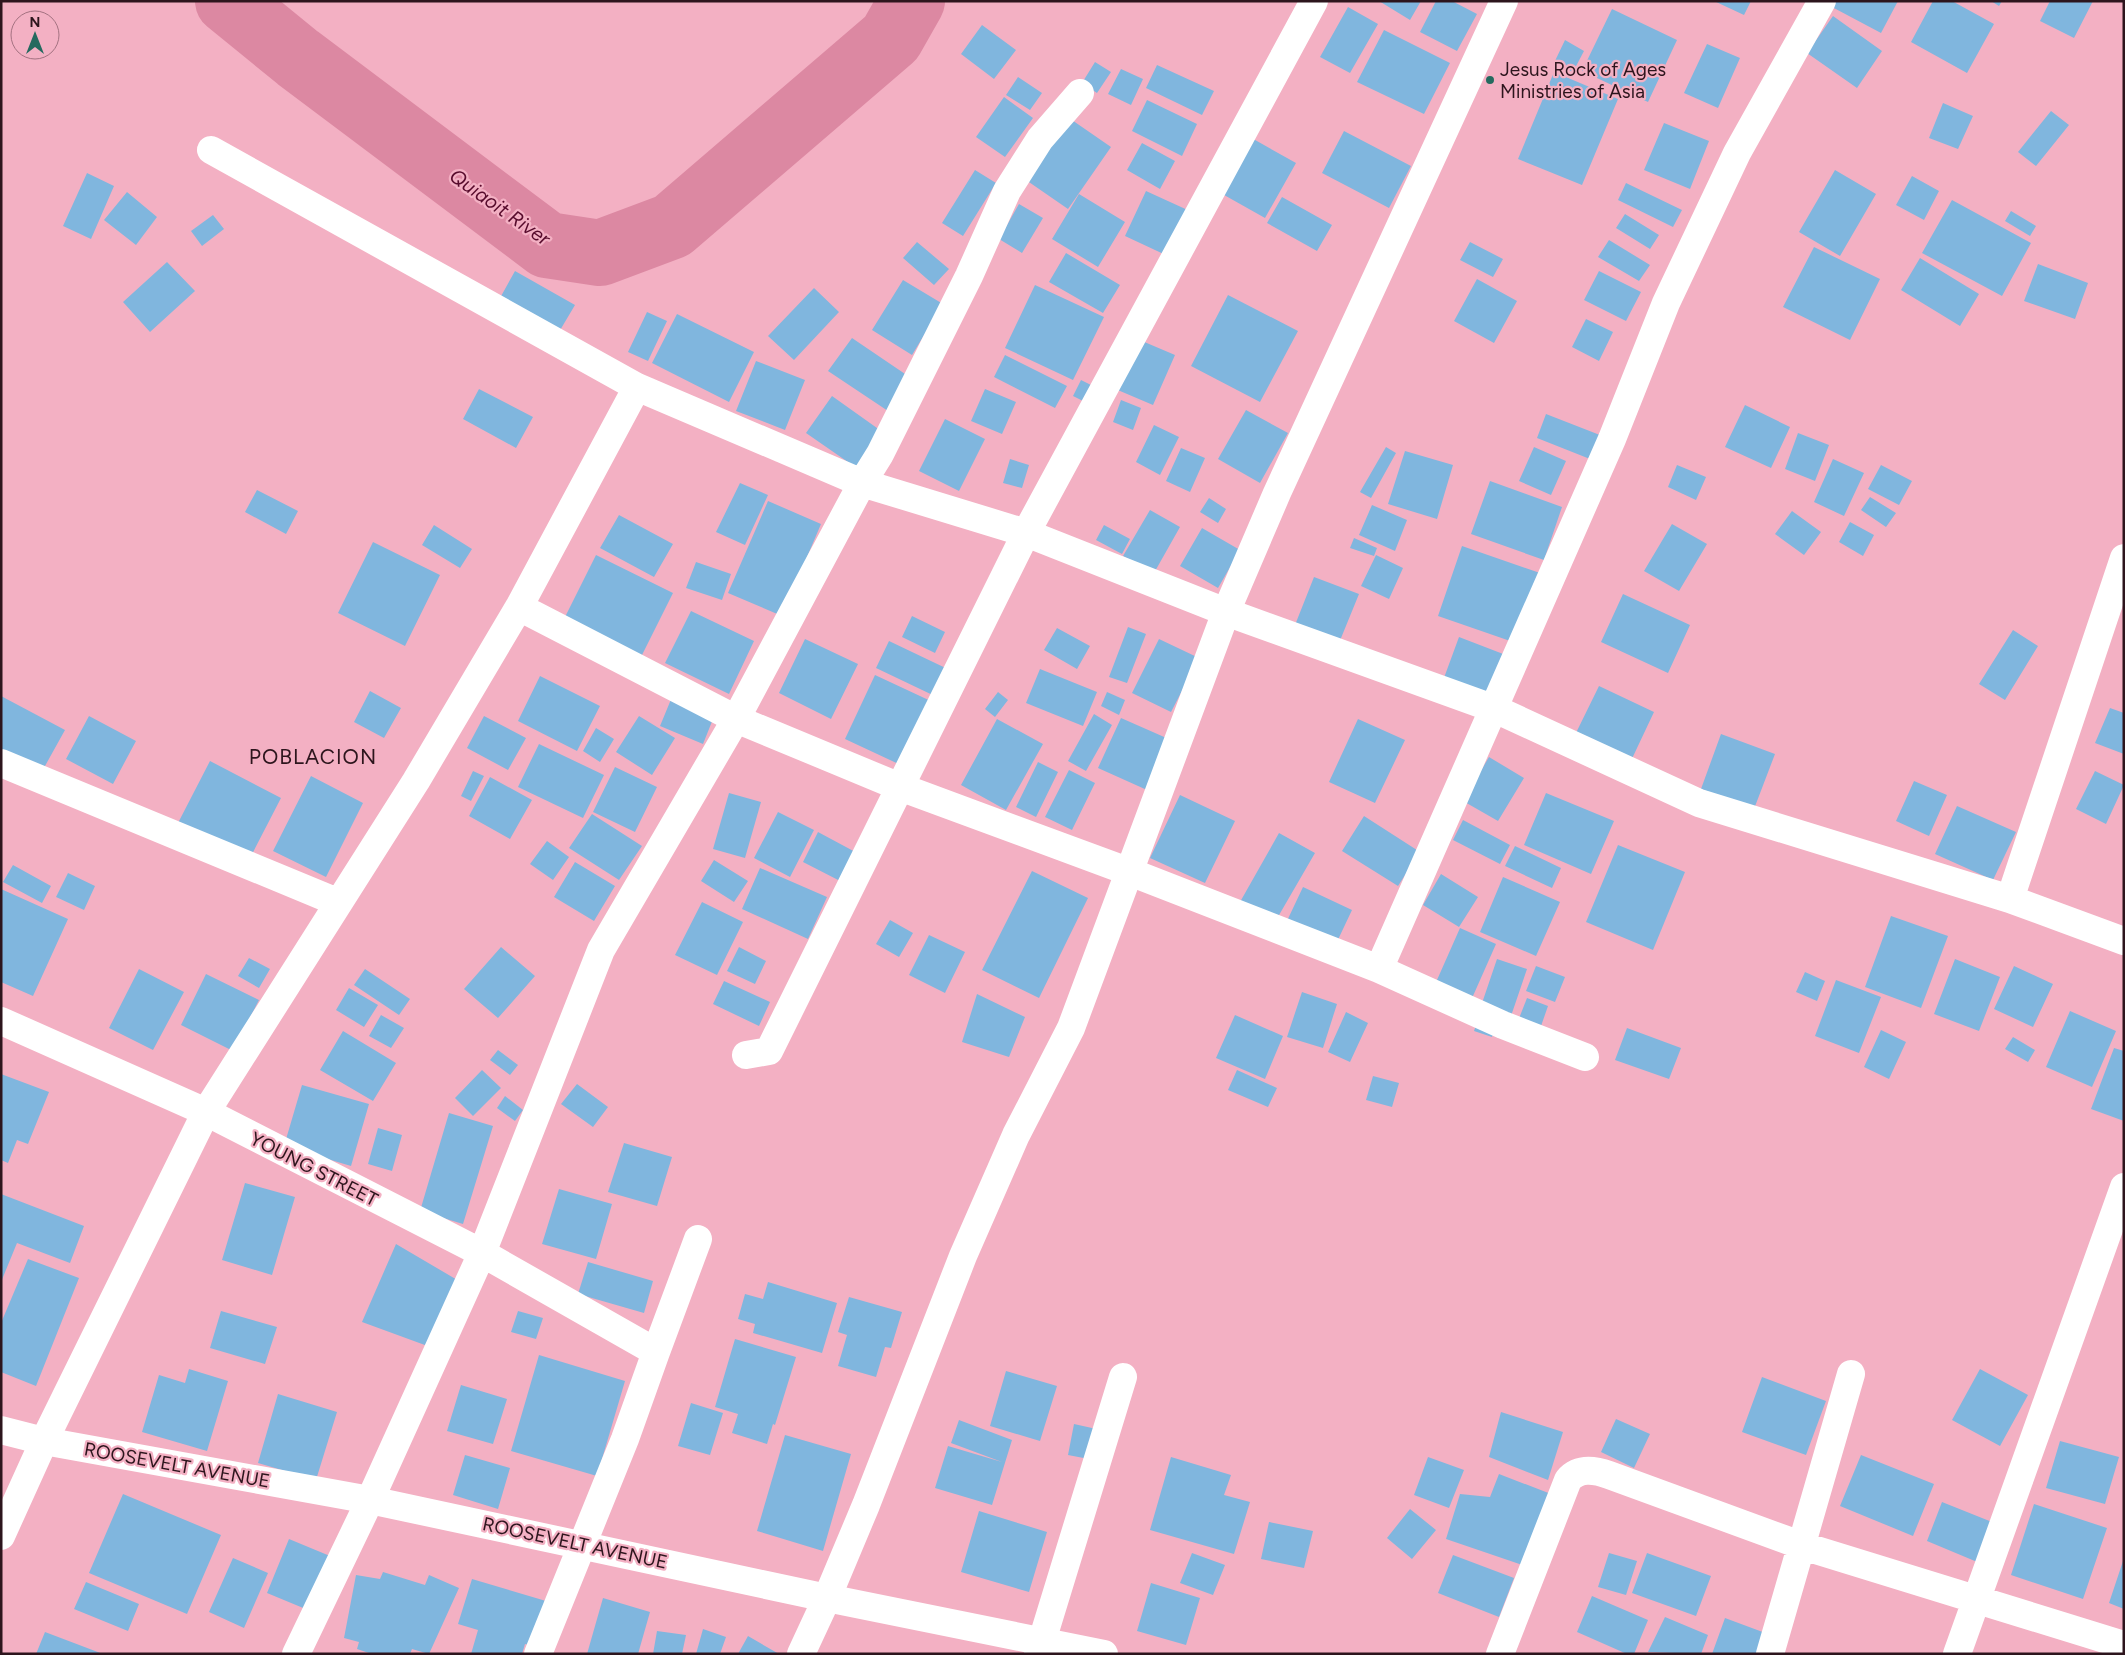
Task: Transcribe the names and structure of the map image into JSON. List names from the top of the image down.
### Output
{
  "streets": {
    "street": ["YOUNG STREET", "ROOSEVELT AVENUE"]
  },
  "districts": ["POBLACION"],
  "water": ["Quiaoit River"],
  "places": ["Jesus Rock of Ages Ministries of Asia"],
  "north": "top"
}
